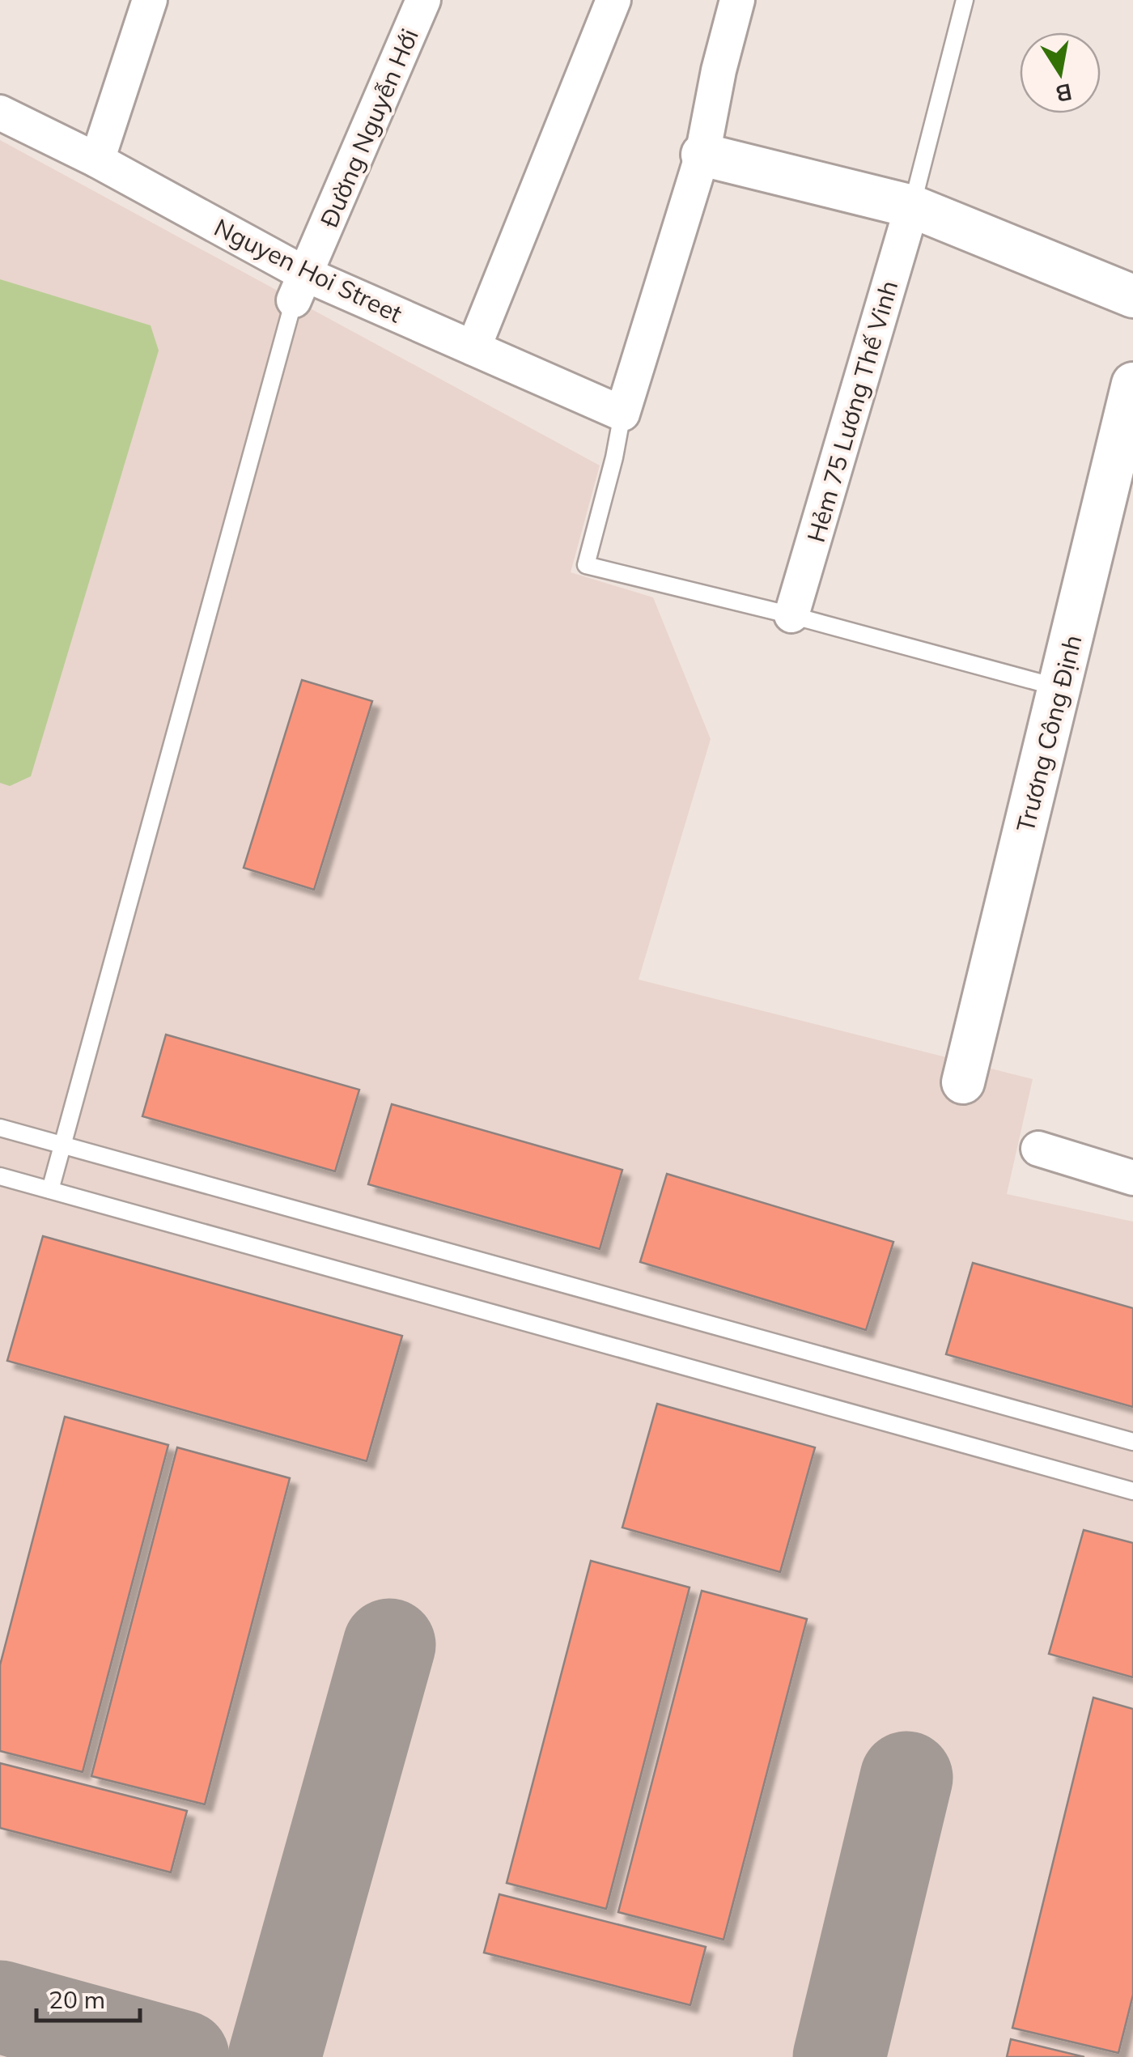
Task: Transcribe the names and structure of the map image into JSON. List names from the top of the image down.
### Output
{
  "streets": {
    "street": [
      "Đường Nguyễn Hới",
      "Nguyen Hoi Street",
      "Hẻm 75 Lương Thế Vinh",
      "Trương Công Định"
    ]
  },
  "crossings": [
    ["Đường Nguyễn Hới", "Nguyen Hoi Street"]
  ],
  "scale_bar": "20 m",
  "north": "bottom"
}
